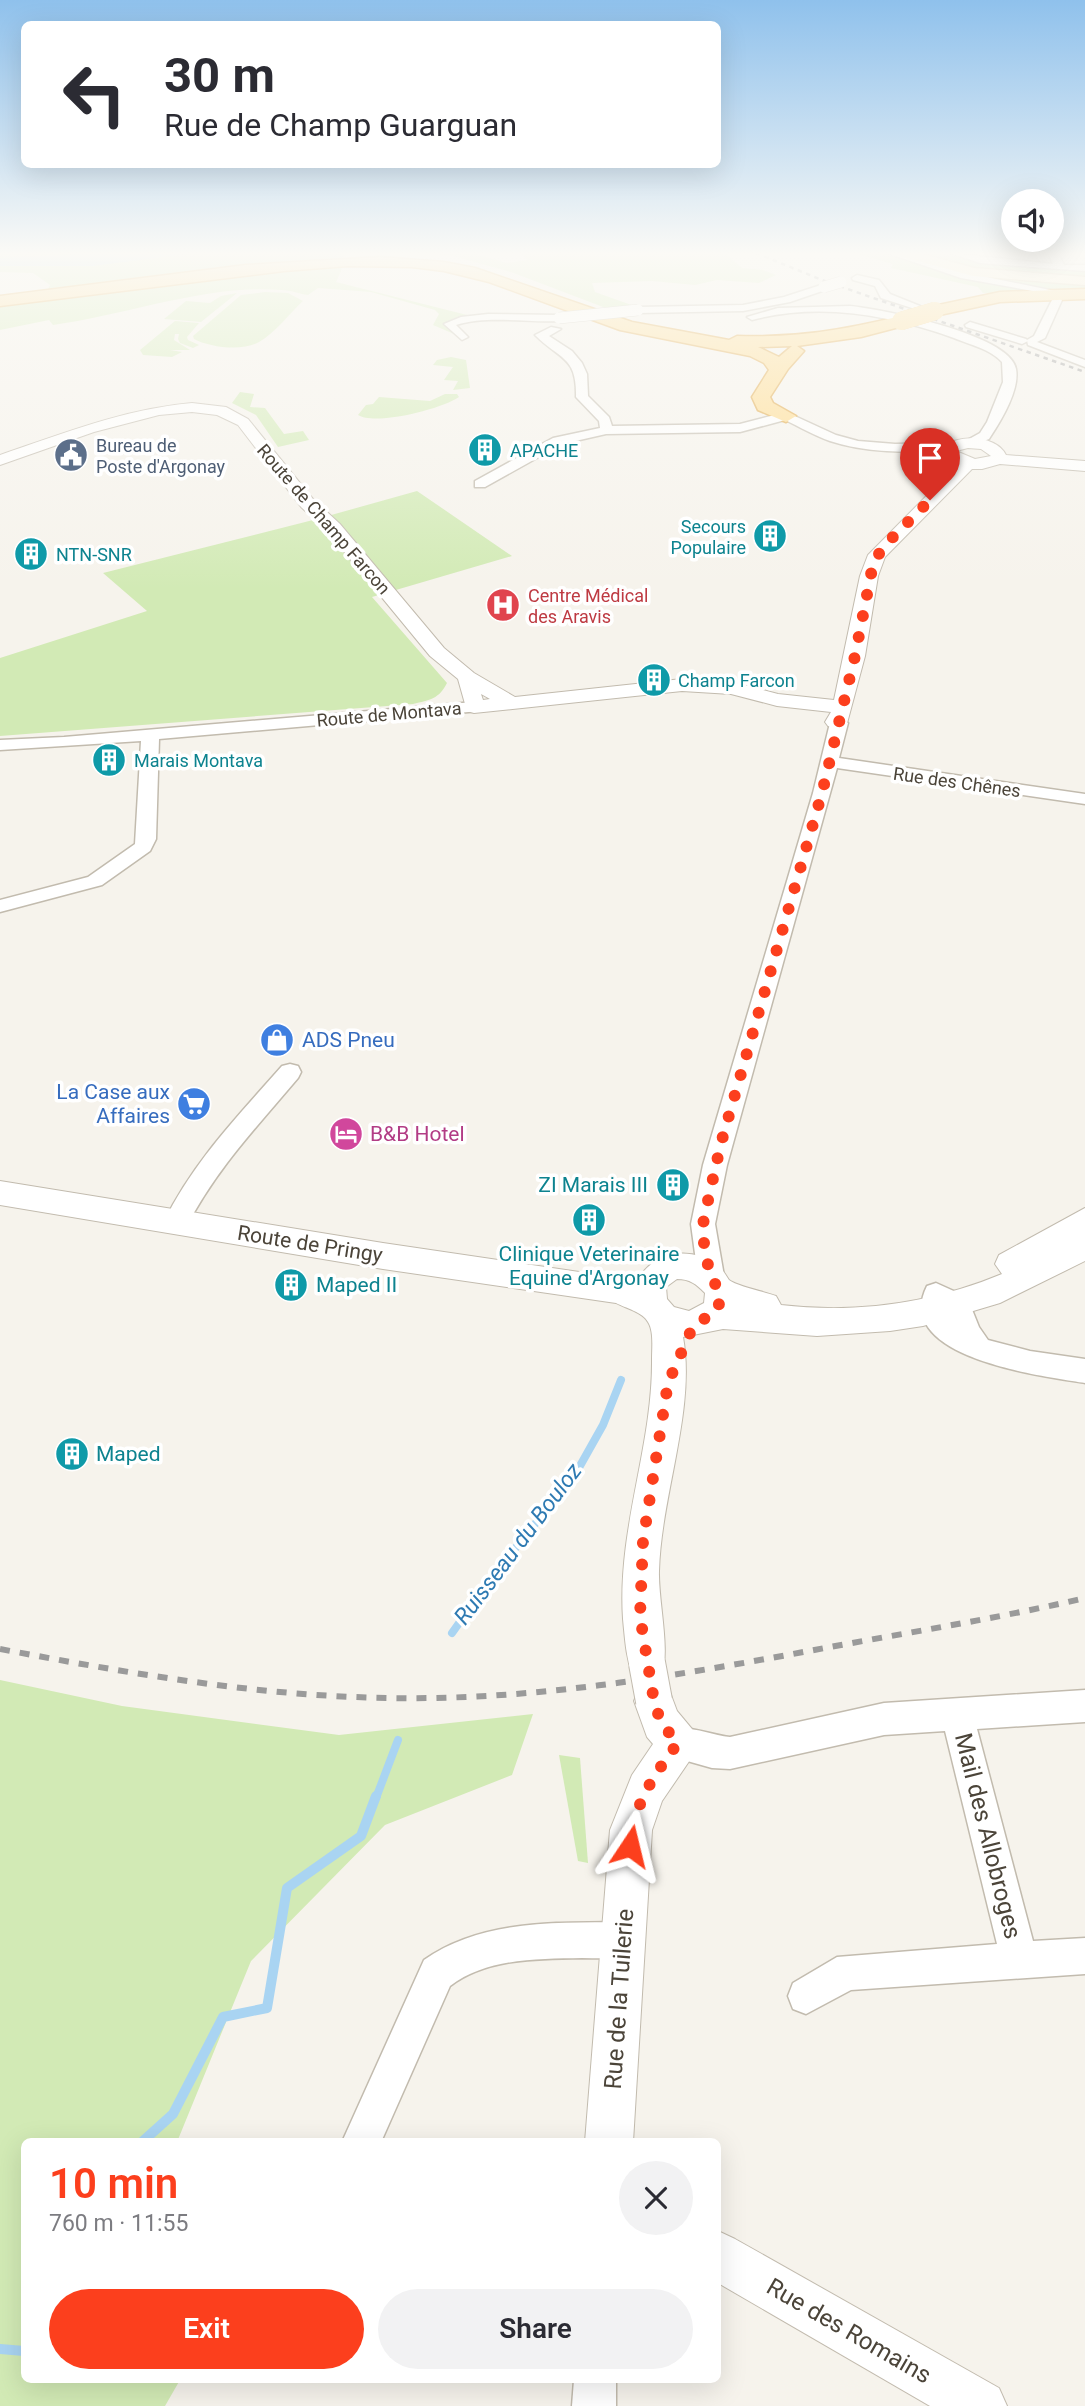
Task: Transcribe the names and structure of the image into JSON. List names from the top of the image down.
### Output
{
  "streets": {
    "street": [
      "Route de Champ Farcon",
      "Route de Montava",
      "Rue des Chênes",
      "Route de Pringy",
      "Mail des Allobroges",
      "Rue de la Tuilerie",
      "Rue des Romains"
    ]
  },
  "crossings": [
    ["Route de Champ Farcon", "Route de Montava"]
  ],
  "water": ["Ruisseau du Bouloz"],
  "places": {
    "building": [
      "APACHE",
      "Secours Populaire",
      "NTN-SNR",
      "Champ Farcon",
      "Marais Montava",
      "ZI Marais III",
      "Clinique Veterinaire Equine d'Argonay",
      "Maped II",
      "Maped"
    ],
    "public building": ["Bureau de Poste d'Argonay"],
    "hospital": ["Centre Médical des Aravis"],
    "shop": ["ADS Pneu"],
    "supermarket": ["La Case aux Affaires"],
    "hotel": ["B&B Hotel"]
  },
  "page": {
    "turn": ["30 m", "Rue de Champ Guarguan"],
    "heading": ["10 min", "760 m · 11:55"],
    "buttons": ["Exit", "Share"]
  }
}
